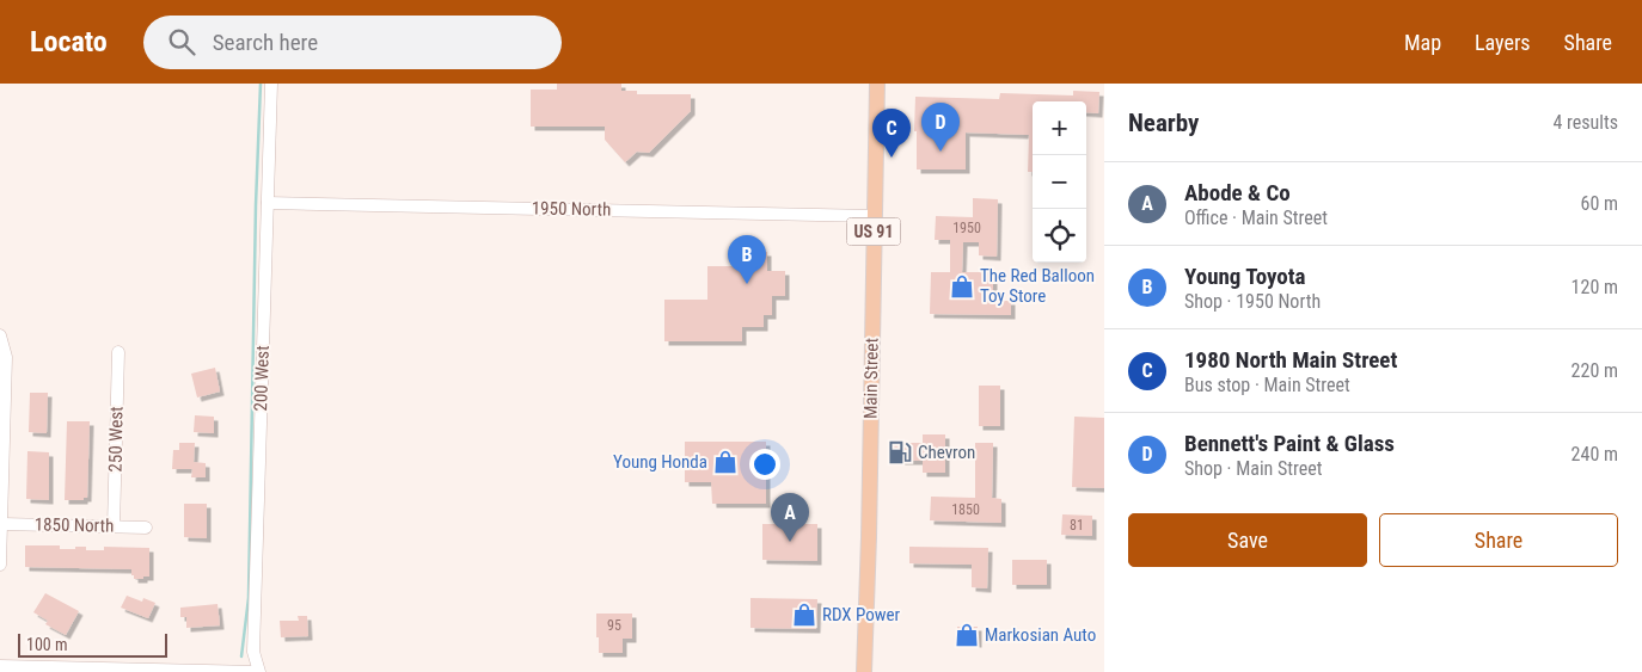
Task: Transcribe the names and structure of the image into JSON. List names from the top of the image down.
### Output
{
  "streets": {
    "main road": ["US 91", "Main Street"],
    "street": [
      "1950 North",
      "200 West",
      "250 West",
      "1850 North"
    ]
  },
  "crossings": [
    ["1950 North", "200 West"],
    ["1950 North", "Main Street"],
    ["250 West", "1850 North"]
  ],
  "places": {
    "shop": [
      "The Red Balloon Toy Store",
      "Young Honda",
      "RDX Power",
      "Markosian Auto"
    ],
    "fuel station": ["Chevron"]
  },
  "house_numbers": [
    "1950",
    "1850",
    "81",
    "95"
  ],
  "scale_bar": "100 m",
  "page": {
    "header": "Locato",
    "search": "Search here",
    "nav": ["Map", "Layers", "Share"],
    "heading": ["Nearby", "4 results"],
    "map_buttons": ["+", "−"],
    "pins": [
      "D",
      "C",
      "B",
      "A"
    ],
    "list": [
      {
        "mark": "A",
        "name": "Abode & Co",
        "note": "Office · Main Street",
        "value": "60 m"
      },
      {
        "mark": "B",
        "name": "Young Toyota",
        "note": "Shop · 1950 North",
        "value": "120 m"
      },
      {
        "mark": "C",
        "name": "1980 North Main Street",
        "note": "Bus stop · Main Street",
        "value": "220 m"
      },
      {
        "mark": "D",
        "name": "Bennett's Paint & Glass",
        "note": "Shop · Main Street",
        "value": "240 m"
      }
    ],
    "buttons": ["Save", "Share"],
    "scale": "100 m"
  }
}
